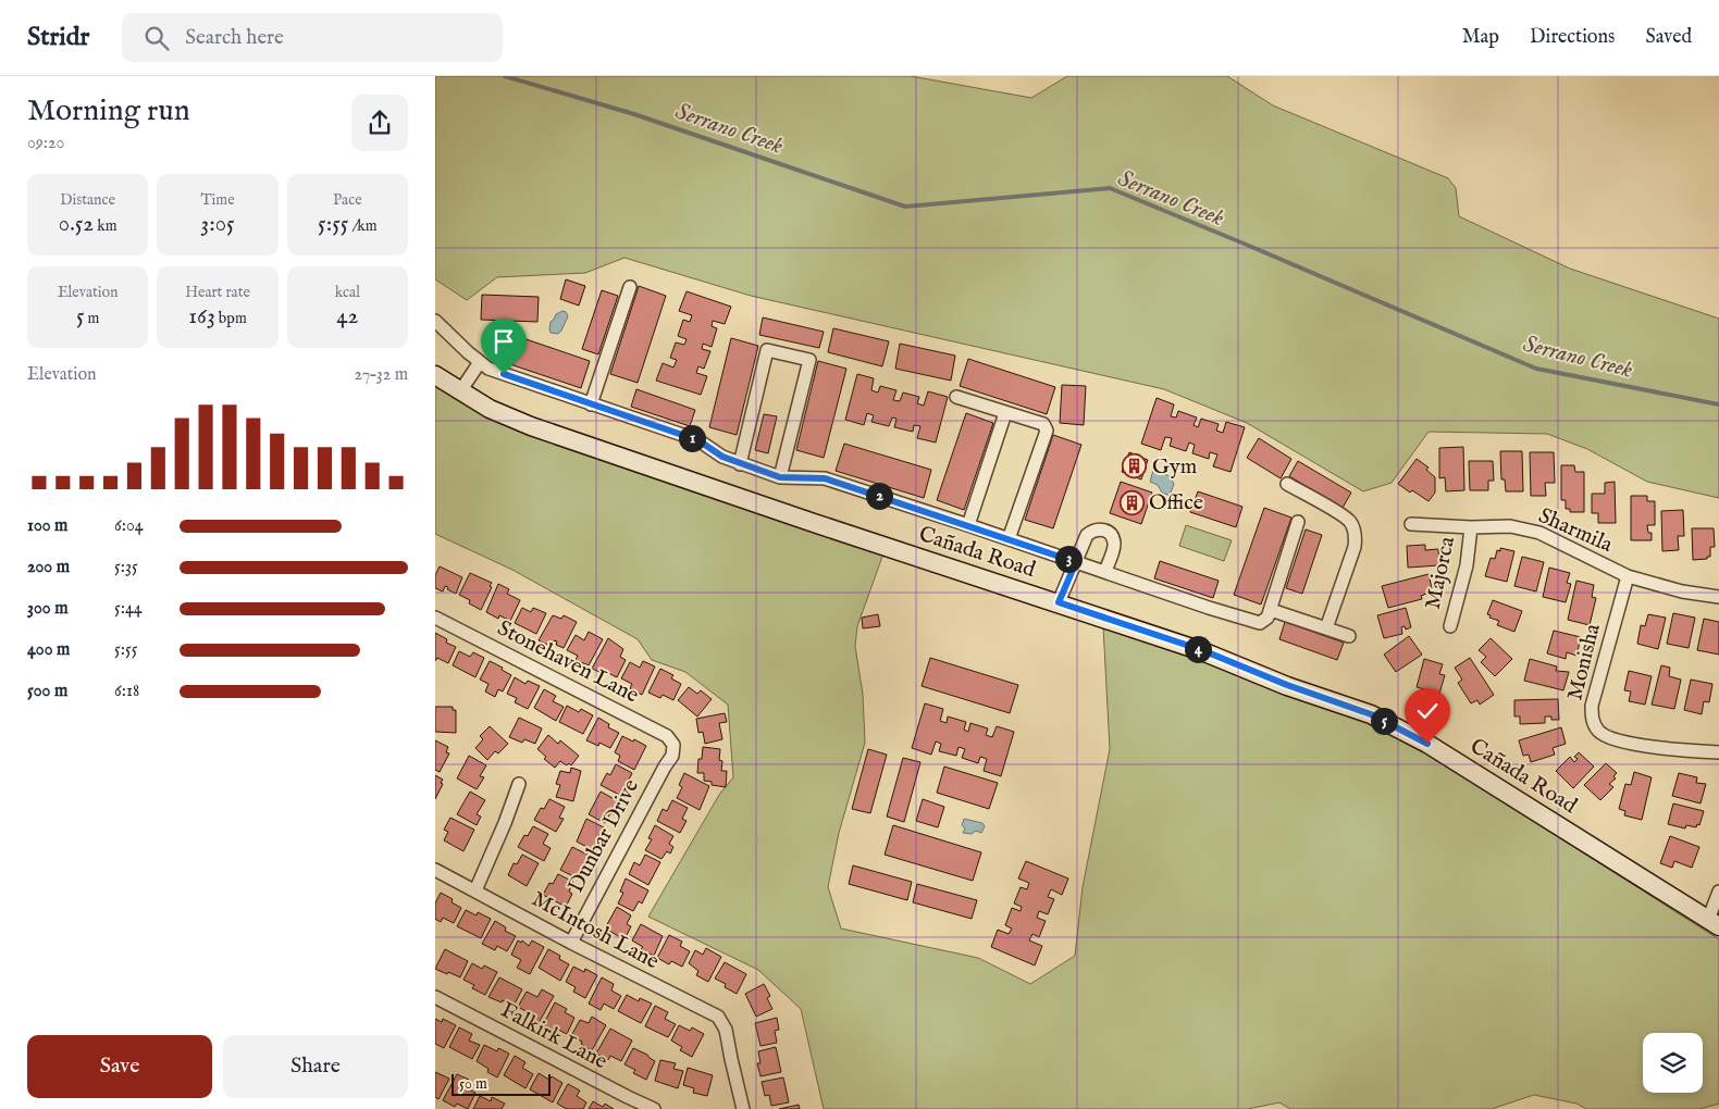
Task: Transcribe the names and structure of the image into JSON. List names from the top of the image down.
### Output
{
  "streets": {
    "street": [
      "Sharmila",
      "Cañada Road",
      "Majorca",
      "Stonehaven Lane",
      "Monisha",
      "Dunbar Drive",
      "McIntosh Lane",
      "Falkirk Lane"
    ]
  },
  "crossings": [
    ["Sharmila", "Majorca"],
    ["Sharmila", "Monisha"],
    ["Stonehaven Lane", "Dunbar Drive"],
    ["Dunbar Drive", "McIntosh Lane"]
  ],
  "water": ["Serrano Creek"],
  "places": {
    "building": ["Gym", "Office"]
  },
  "scale_bar": "50 m",
  "page": {
    "header": "Stridr",
    "search": "Search here",
    "nav": ["Map", "Directions", "Saved"],
    "heading": ["Morning run", "09:20"],
    "stats": [
      ["Distance", "0.52 km"],
      ["Time", "3:05"],
      ["Pace", "5:55 /km"],
      ["Elevation", "5 m"],
      ["Heart rate", "163 bpm"],
      ["kcal", "42"]
    ],
    "chart": ["Elevation", "27–32 m"],
    "pins": [
      "1",
      "2",
      "3",
      "4",
      "5"
    ],
    "list": [
      {
        "name": "100 m",
        "note": "6:04"
      },
      {
        "name": "200 m",
        "note": "5:35"
      },
      {
        "name": "300 m",
        "note": "5:44"
      },
      {
        "name": "400 m",
        "note": "5:55"
      },
      {
        "name": "500 m",
        "note": "6:18"
      }
    ],
    "buttons": ["Save", "Share"],
    "scale": "50 m"
  }
}
